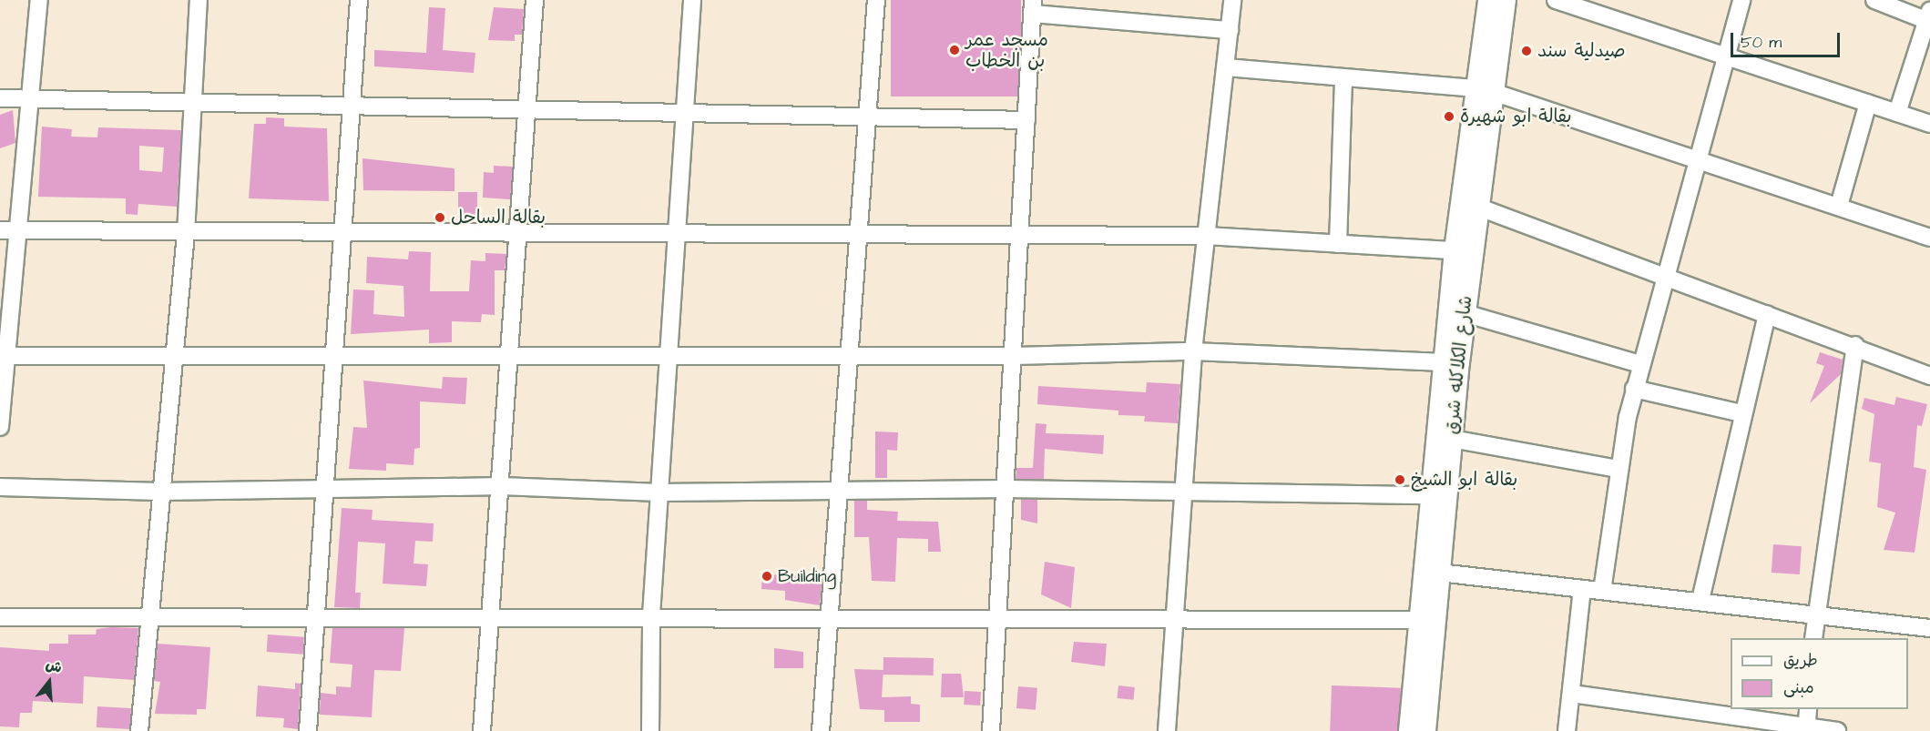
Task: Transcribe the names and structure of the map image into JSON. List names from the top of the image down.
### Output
{
  "streets": {
    "street": ["شارع الكلاكله شرق"]
  },
  "places": [
    "مسجد عمر بن الخطاب",
    "صيدلية سند",
    "بقالة ابو شهيرة",
    "بقالة الساحل",
    "بقالة ابو الشيخ",
    "Building"
  ],
  "legend": ["طريق", "مبنى"],
  "scale_bar": "50 m",
  "north": "top"
}
